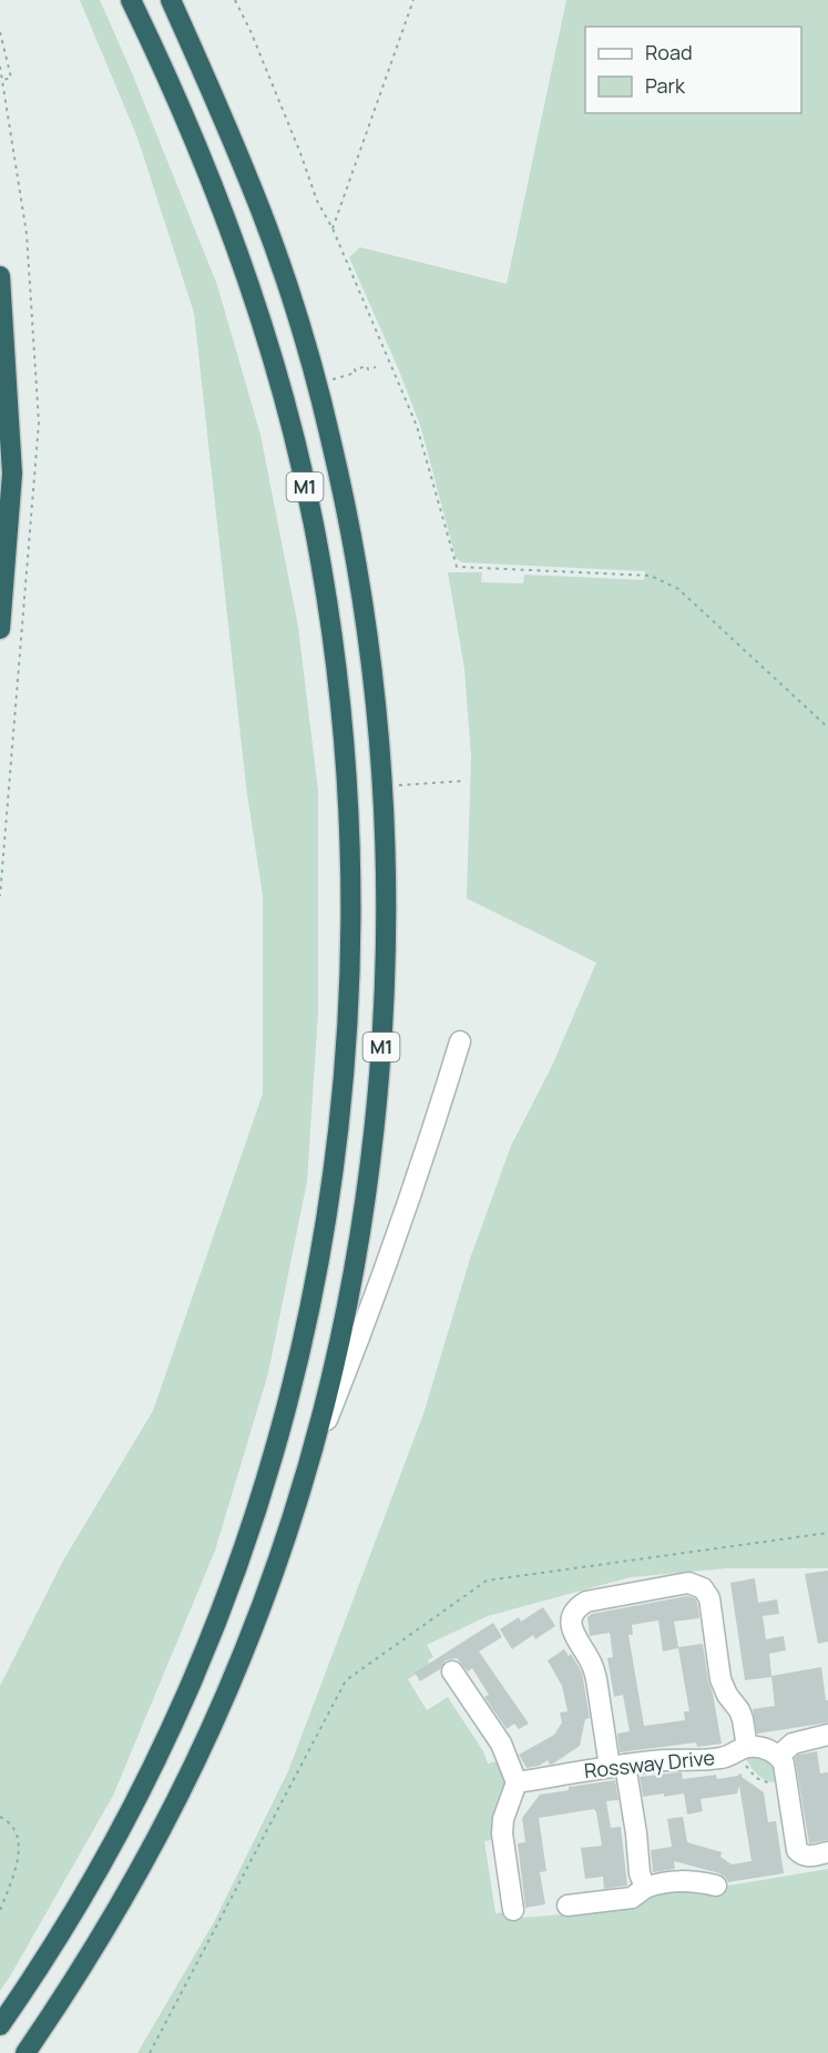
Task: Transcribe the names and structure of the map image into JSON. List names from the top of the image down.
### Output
{
  "streets": {
    "highway": ["M1"],
    "street": ["Rossway Drive"]
  },
  "legend": ["Road", "Park"]
}
